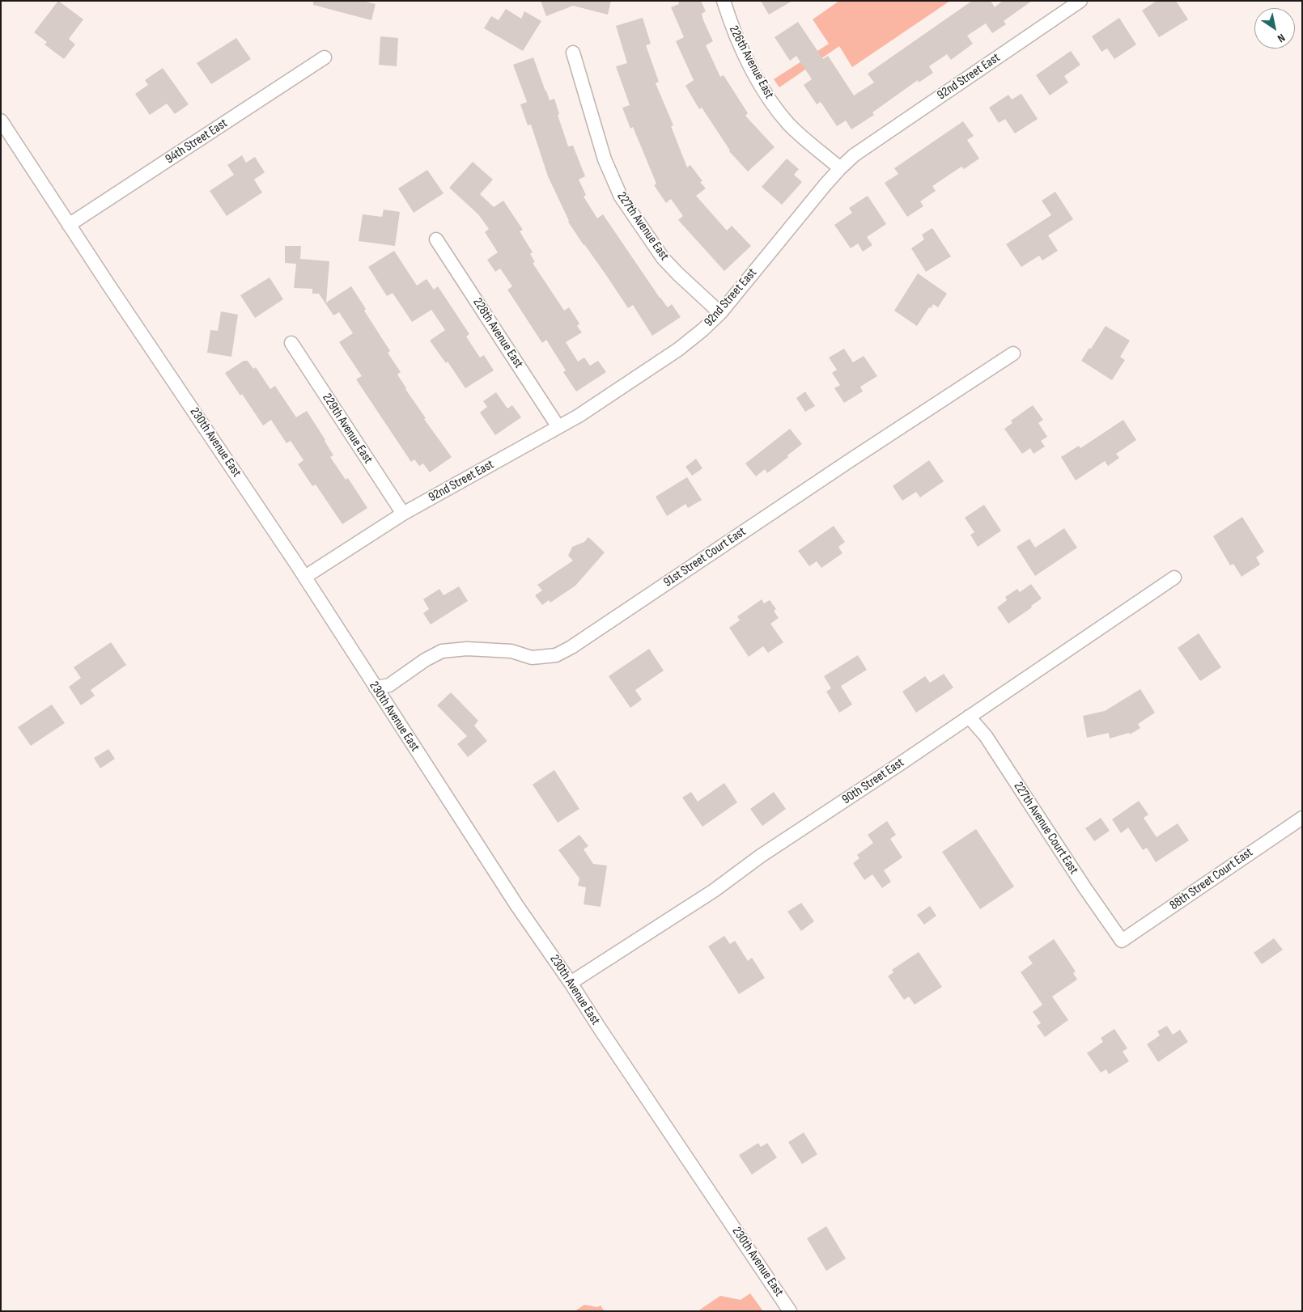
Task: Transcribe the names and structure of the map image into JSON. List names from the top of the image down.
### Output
{
  "streets": {
    "street": [
      "226th Avenue East",
      "92nd Street East",
      "94th Street East",
      "227th Avenue East",
      "228th Avenue East",
      "229th Avenue East",
      "230th Avenue East",
      "91st Street Court East",
      "90th Street East",
      "227th Avenue Court East",
      "88th Street Court East"
    ]
  },
  "crossings": [
    ["226th Avenue East", "92nd Street East"],
    ["92nd Street East", "227th Avenue East"],
    ["92nd Street East", "228th Avenue East"],
    ["92nd Street East", "229th Avenue East"],
    ["92nd Street East", "230th Avenue East"],
    ["94th Street East", "230th Avenue East"],
    ["230th Avenue East", "91st Street Court East"],
    ["230th Avenue East", "90th Street East"],
    ["90th Street East", "227th Avenue Court East"],
    ["227th Avenue Court East", "88th Street Court East"]
  ],
  "north": "bottom right"
}
